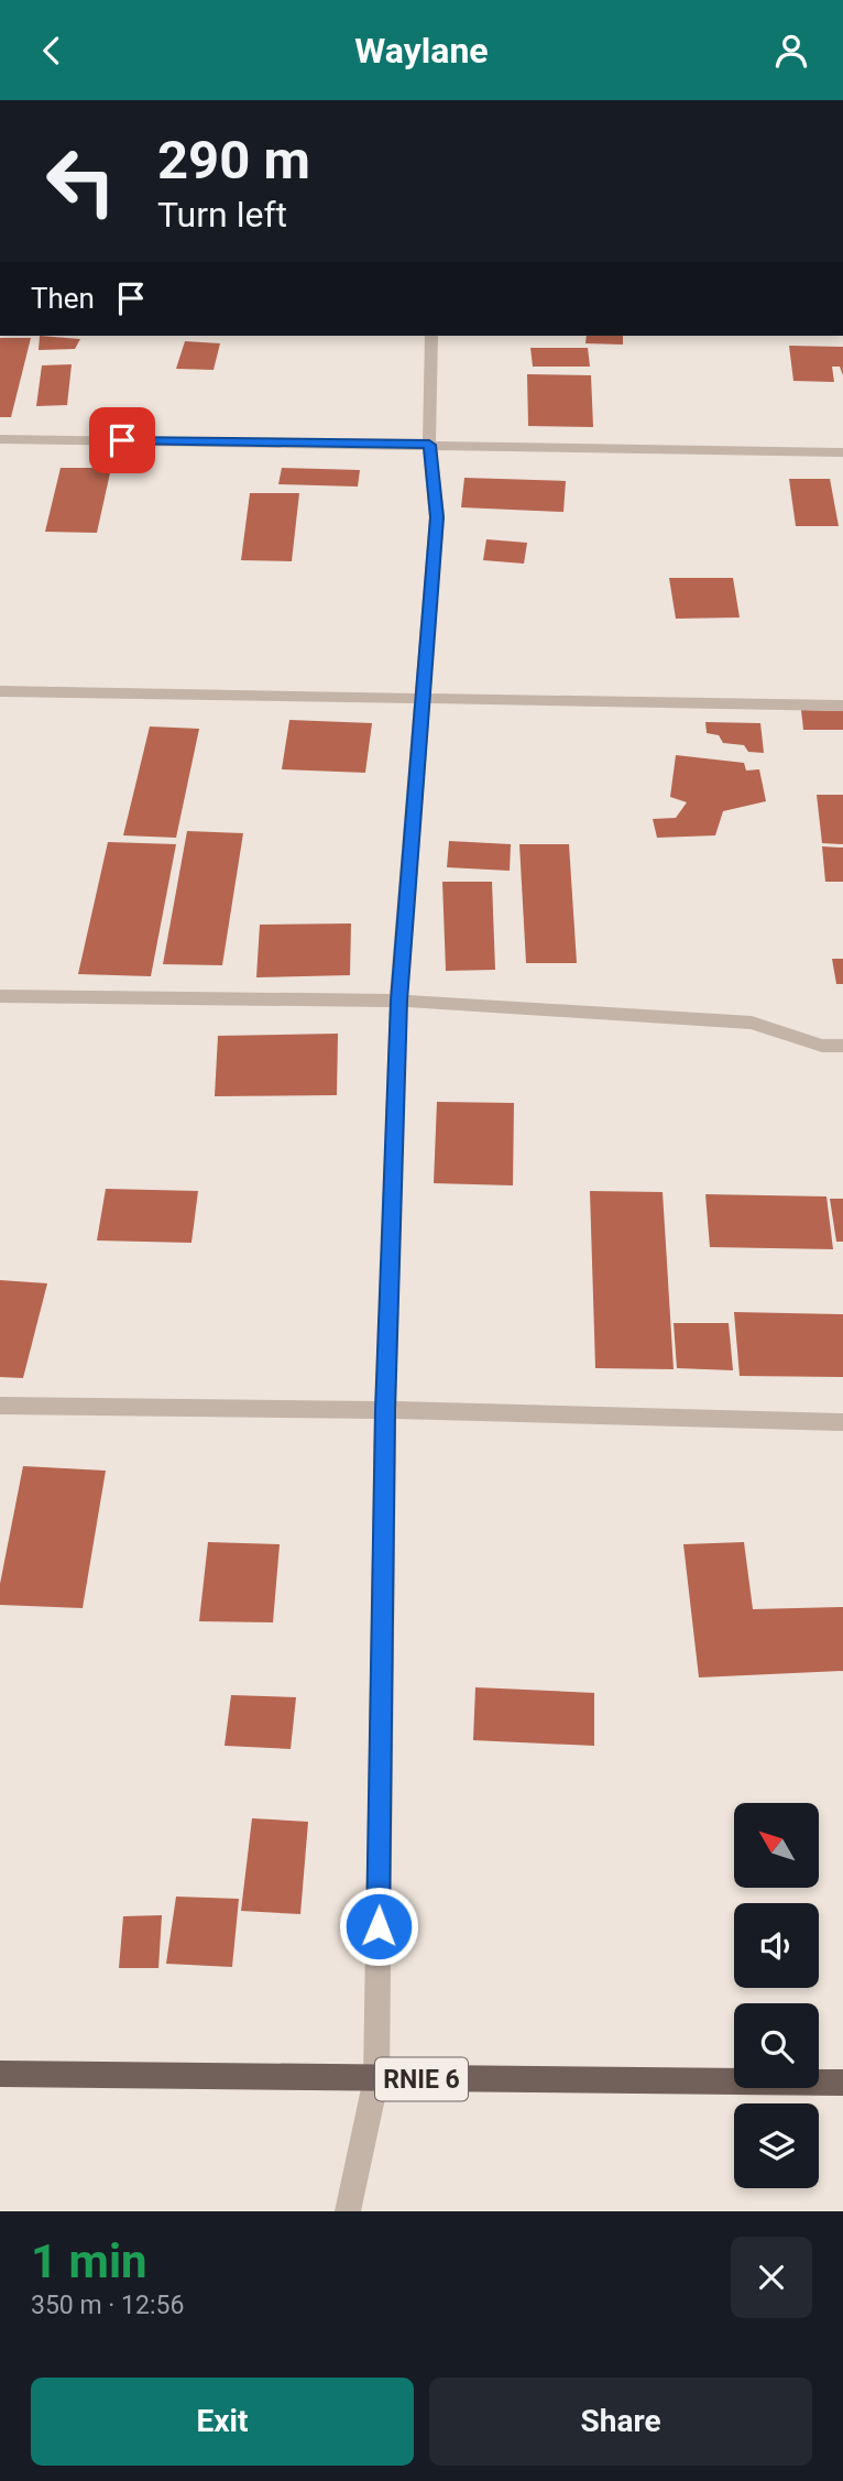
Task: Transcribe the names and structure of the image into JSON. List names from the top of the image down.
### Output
{
  "streets": {
    "main road": ["RNIE 6"]
  },
  "north": "top left",
  "page": {
    "header": "Waylane",
    "turn": ["290 m", "Turn left"],
    "then": "Then",
    "heading": ["1 min", "350 m · 12:56"],
    "buttons": ["Exit", "Share"]
  }
}
